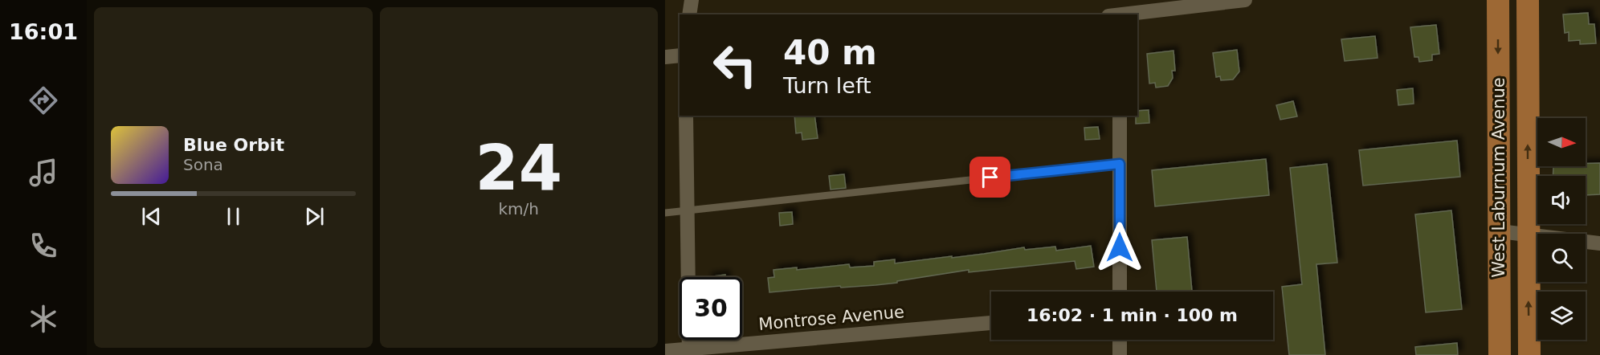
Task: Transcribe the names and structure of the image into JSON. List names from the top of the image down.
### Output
{
  "streets": {
    "main road": ["West Laburnum Avenue"],
    "street": ["Montrose Avenue"]
  },
  "north": "right",
  "page": {
    "tabs": "16:01",
    "tile": ["24", "km/h"],
    "turn": ["40 m", "Turn left"],
    "song": ["Blue Orbit", "Sona"],
    "limit": "30",
    "trip": "16:02 · 1 min · 100 m"
  }
}
